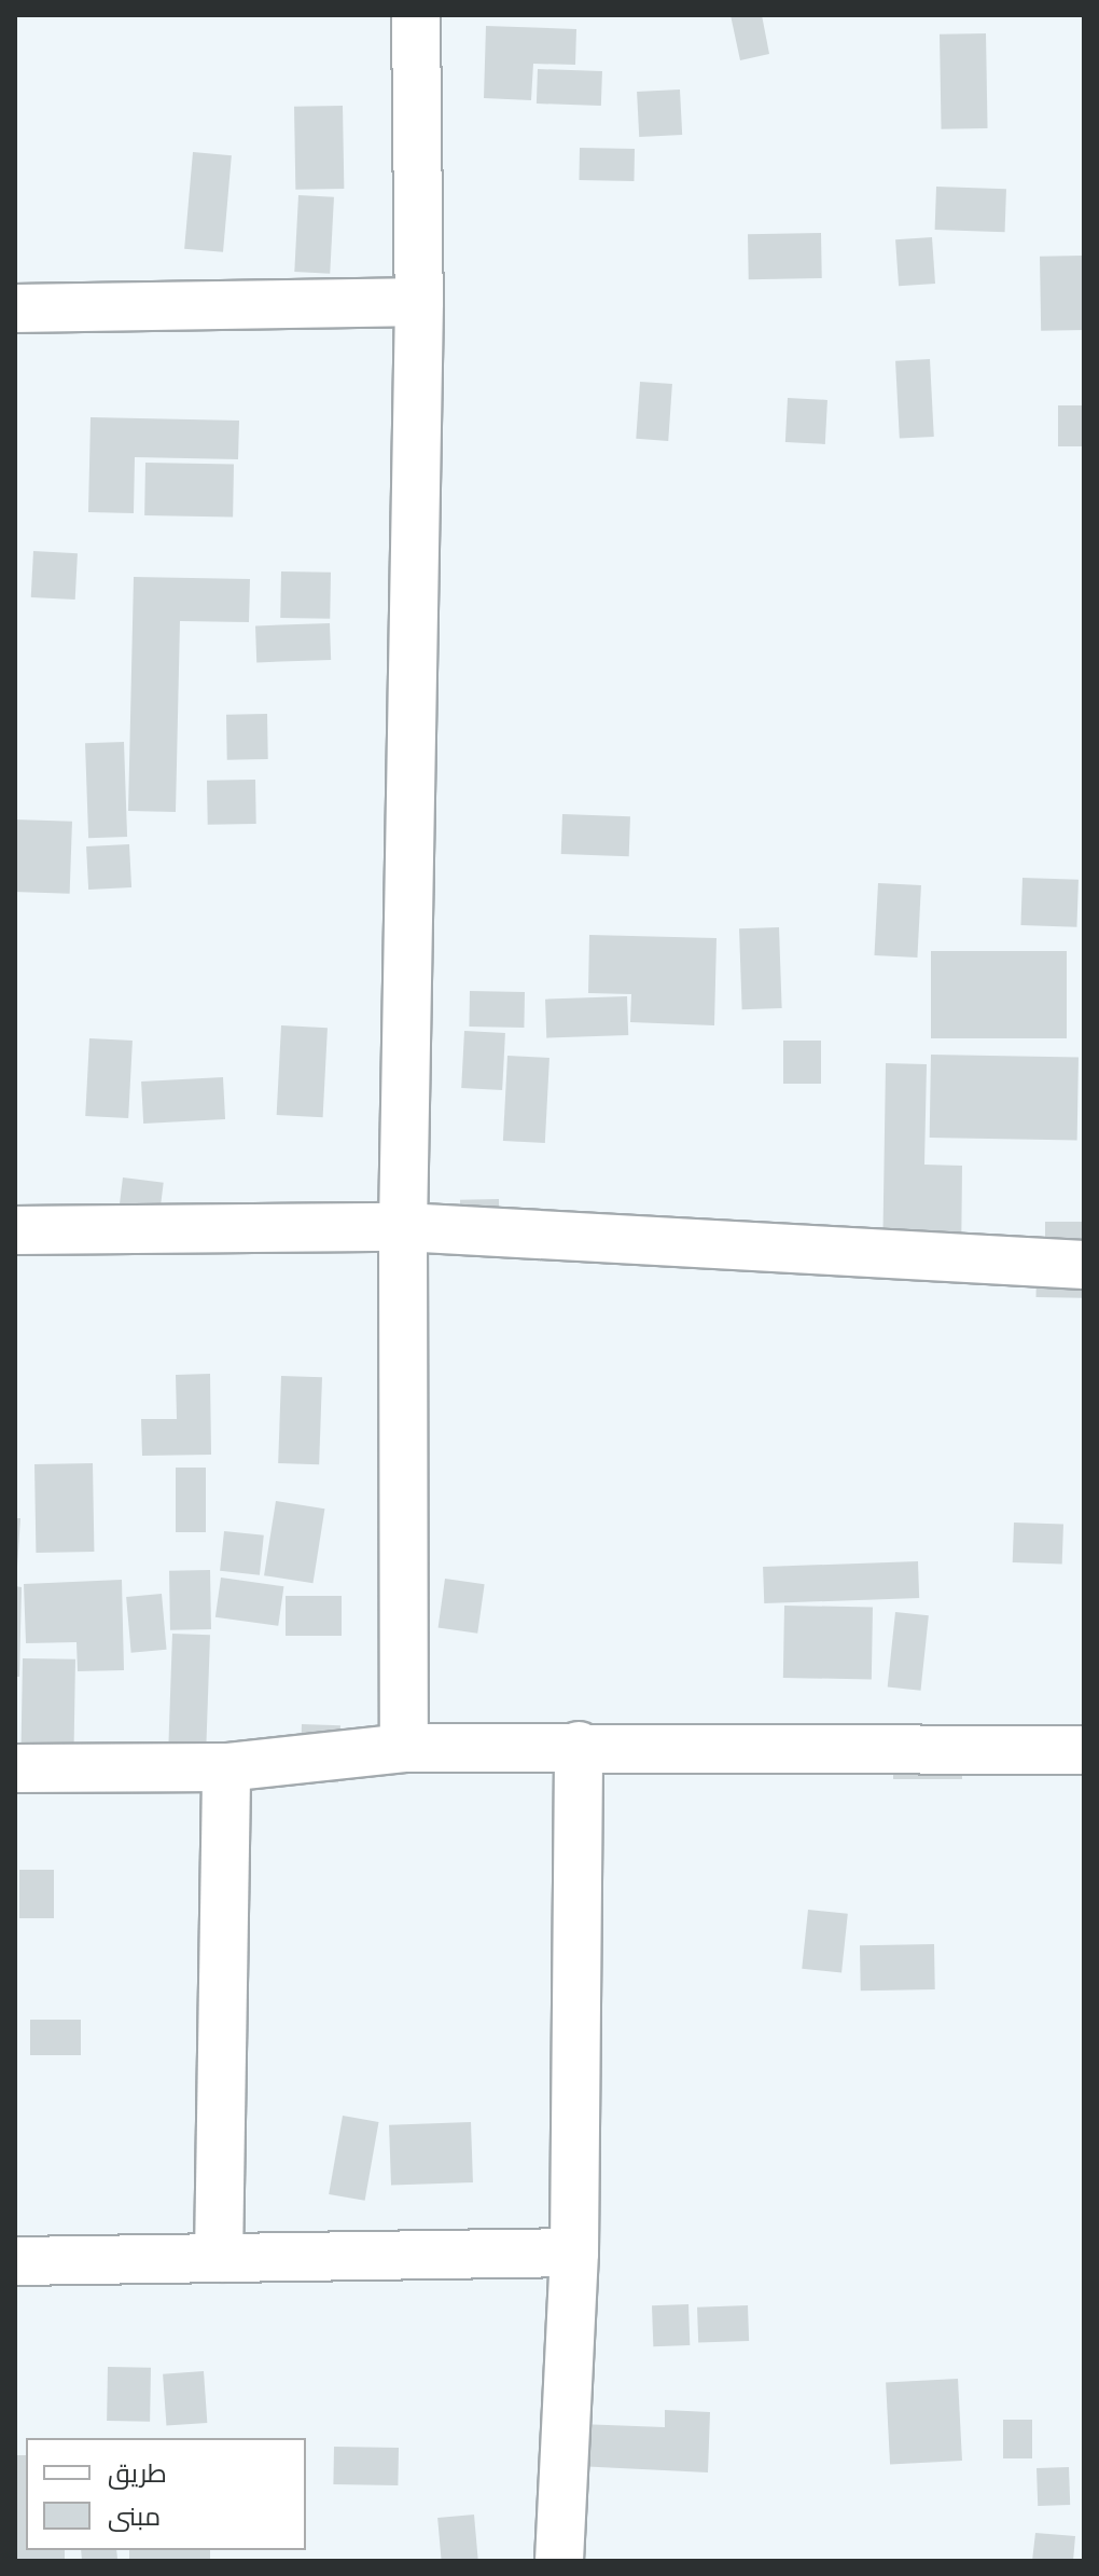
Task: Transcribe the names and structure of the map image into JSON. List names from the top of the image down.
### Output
{
  "legend": ["طريق", "مبنى"]
}
